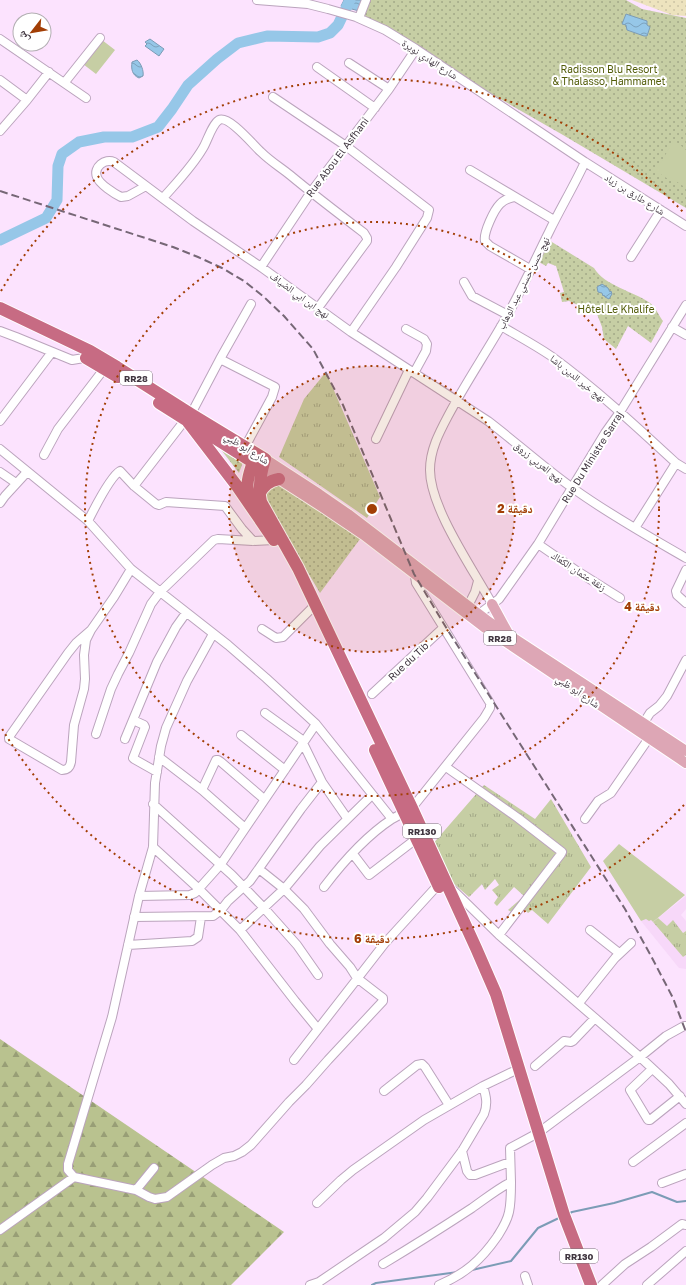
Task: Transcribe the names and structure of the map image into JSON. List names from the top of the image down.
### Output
{
  "streets": {
    "highway": ["RR28", "شارع أبو ظبي", "RR130"],
    "street": [
      "شارع الهادي نويرة",
      "Rue Abou El Asfhani",
      "شارع طارق بن زياد",
      "نهج حسن حسني عبد الوهاب",
      "نهج ابن ابي الضياف",
      "نهج خير الدين باشا",
      "Rue Du Ministre Sarraj",
      "نهج العربي زروق",
      "زنقة عثمان الكعّاك",
      "Rue du Tib"
    ]
  },
  "crossings": [
    ["شارع الهادي نويرة", "Rue Abou El Asfhani"],
    ["شارع الهادي نويرة", "شارع طارق بن زياد"],
    ["شارع الهادي نويرة", "نهج حسن حسني عبد الوهاب"],
    ["Rue Abou El Asfhani", "نهج ابن ابي الضياف"],
    ["شارع طارق بن زياد", "نهج حسن حسني عبد الوهاب"],
    ["نهج حسن حسني عبد الوهاب", "نهج ابن ابي الضياف"],
    ["نهج حسن حسني عبد الوهاب", "نهج خير الدين باشا"],
    ["نهج حسن حسني عبد الوهاب", "Rue Du Ministre Sarraj"],
    ["نهج حسن حسني عبد الوهاب", "نهج العربي زروق"],
    ["نهج ابن ابي الضياف", "نهج العربي زروق"],
    ["نهج خير الدين باشا", "Rue Du Ministre Sarraj"],
    ["شارع أبو ظبي", "Rue Du Ministre Sarraj"],
    ["شارع أبو ظبي", "RR130"],
    ["Rue Du Ministre Sarraj", "نهج العربي زروق"],
    ["Rue Du Ministre Sarraj", "زنقة عثمان الكعّاك"]
  ],
  "parks": ["Radisson Blu Resort & Thalasso, Hammamet", "Hôtel Le Khalife"],
  "north": "bottom left",
  "rings": ["2 دقيقة", "4 دقيقة", "6 دقيقة"]
}
